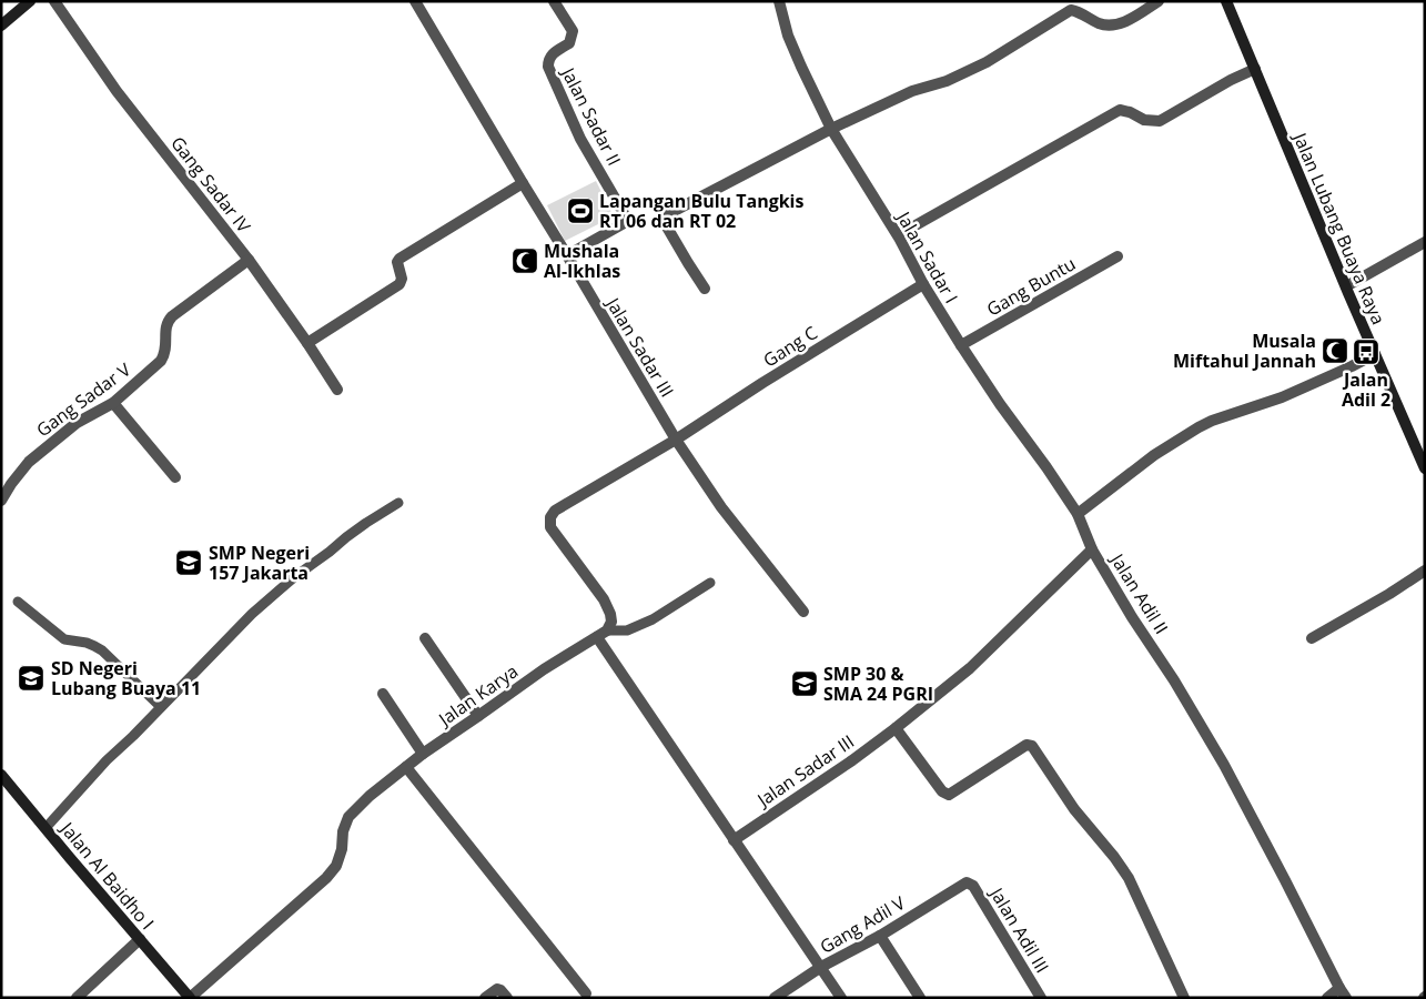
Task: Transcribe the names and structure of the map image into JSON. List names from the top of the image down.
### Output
{
  "streets": {
    "main road": ["Jalan Lubang Buaya Raya", "Jalan Al Baidho I"],
    "street": [
      "Jalan Sadar II",
      "Gang Sadar IV",
      "Jalan Sadar I",
      "Gang Buntu",
      "Gang C",
      "Jalan Sadar III",
      "Gang Sadar V",
      "Jalan Adil II",
      "Jalan Karya",
      "Gang Adil V",
      "Jalan Adil III"
    ]
  },
  "crossings": [
    ["Jalan Sadar II", "Jalan Sadar III"],
    ["Gang Sadar IV", "Gang Sadar V"],
    ["Jalan Sadar I", "Gang Buntu"],
    ["Jalan Sadar I", "Gang C"],
    ["Jalan Sadar I", "Jalan Adil II"],
    ["Gang C", "Jalan Sadar III"],
    ["Jalan Sadar III", "Jalan Adil II"],
    ["Jalan Karya", "Jalan Al Baidho I"],
    ["Gang Adil V", "Jalan Adil III"]
  ],
  "places": {
    "sports": ["Lapangan Bulu Tangkis RT 06 dan RT 02"],
    "mosque": ["Mushala Al-Ikhlas", "Musala Miftahul Jannah"],
    "bus stop": ["Jalan Adil 2"],
    "school or university": ["SMP Negeri 157 Jakarta", "SD Negeri Lubang Buaya 11", "SMP 30 & SMA 24 PGRI"]
  }
}
